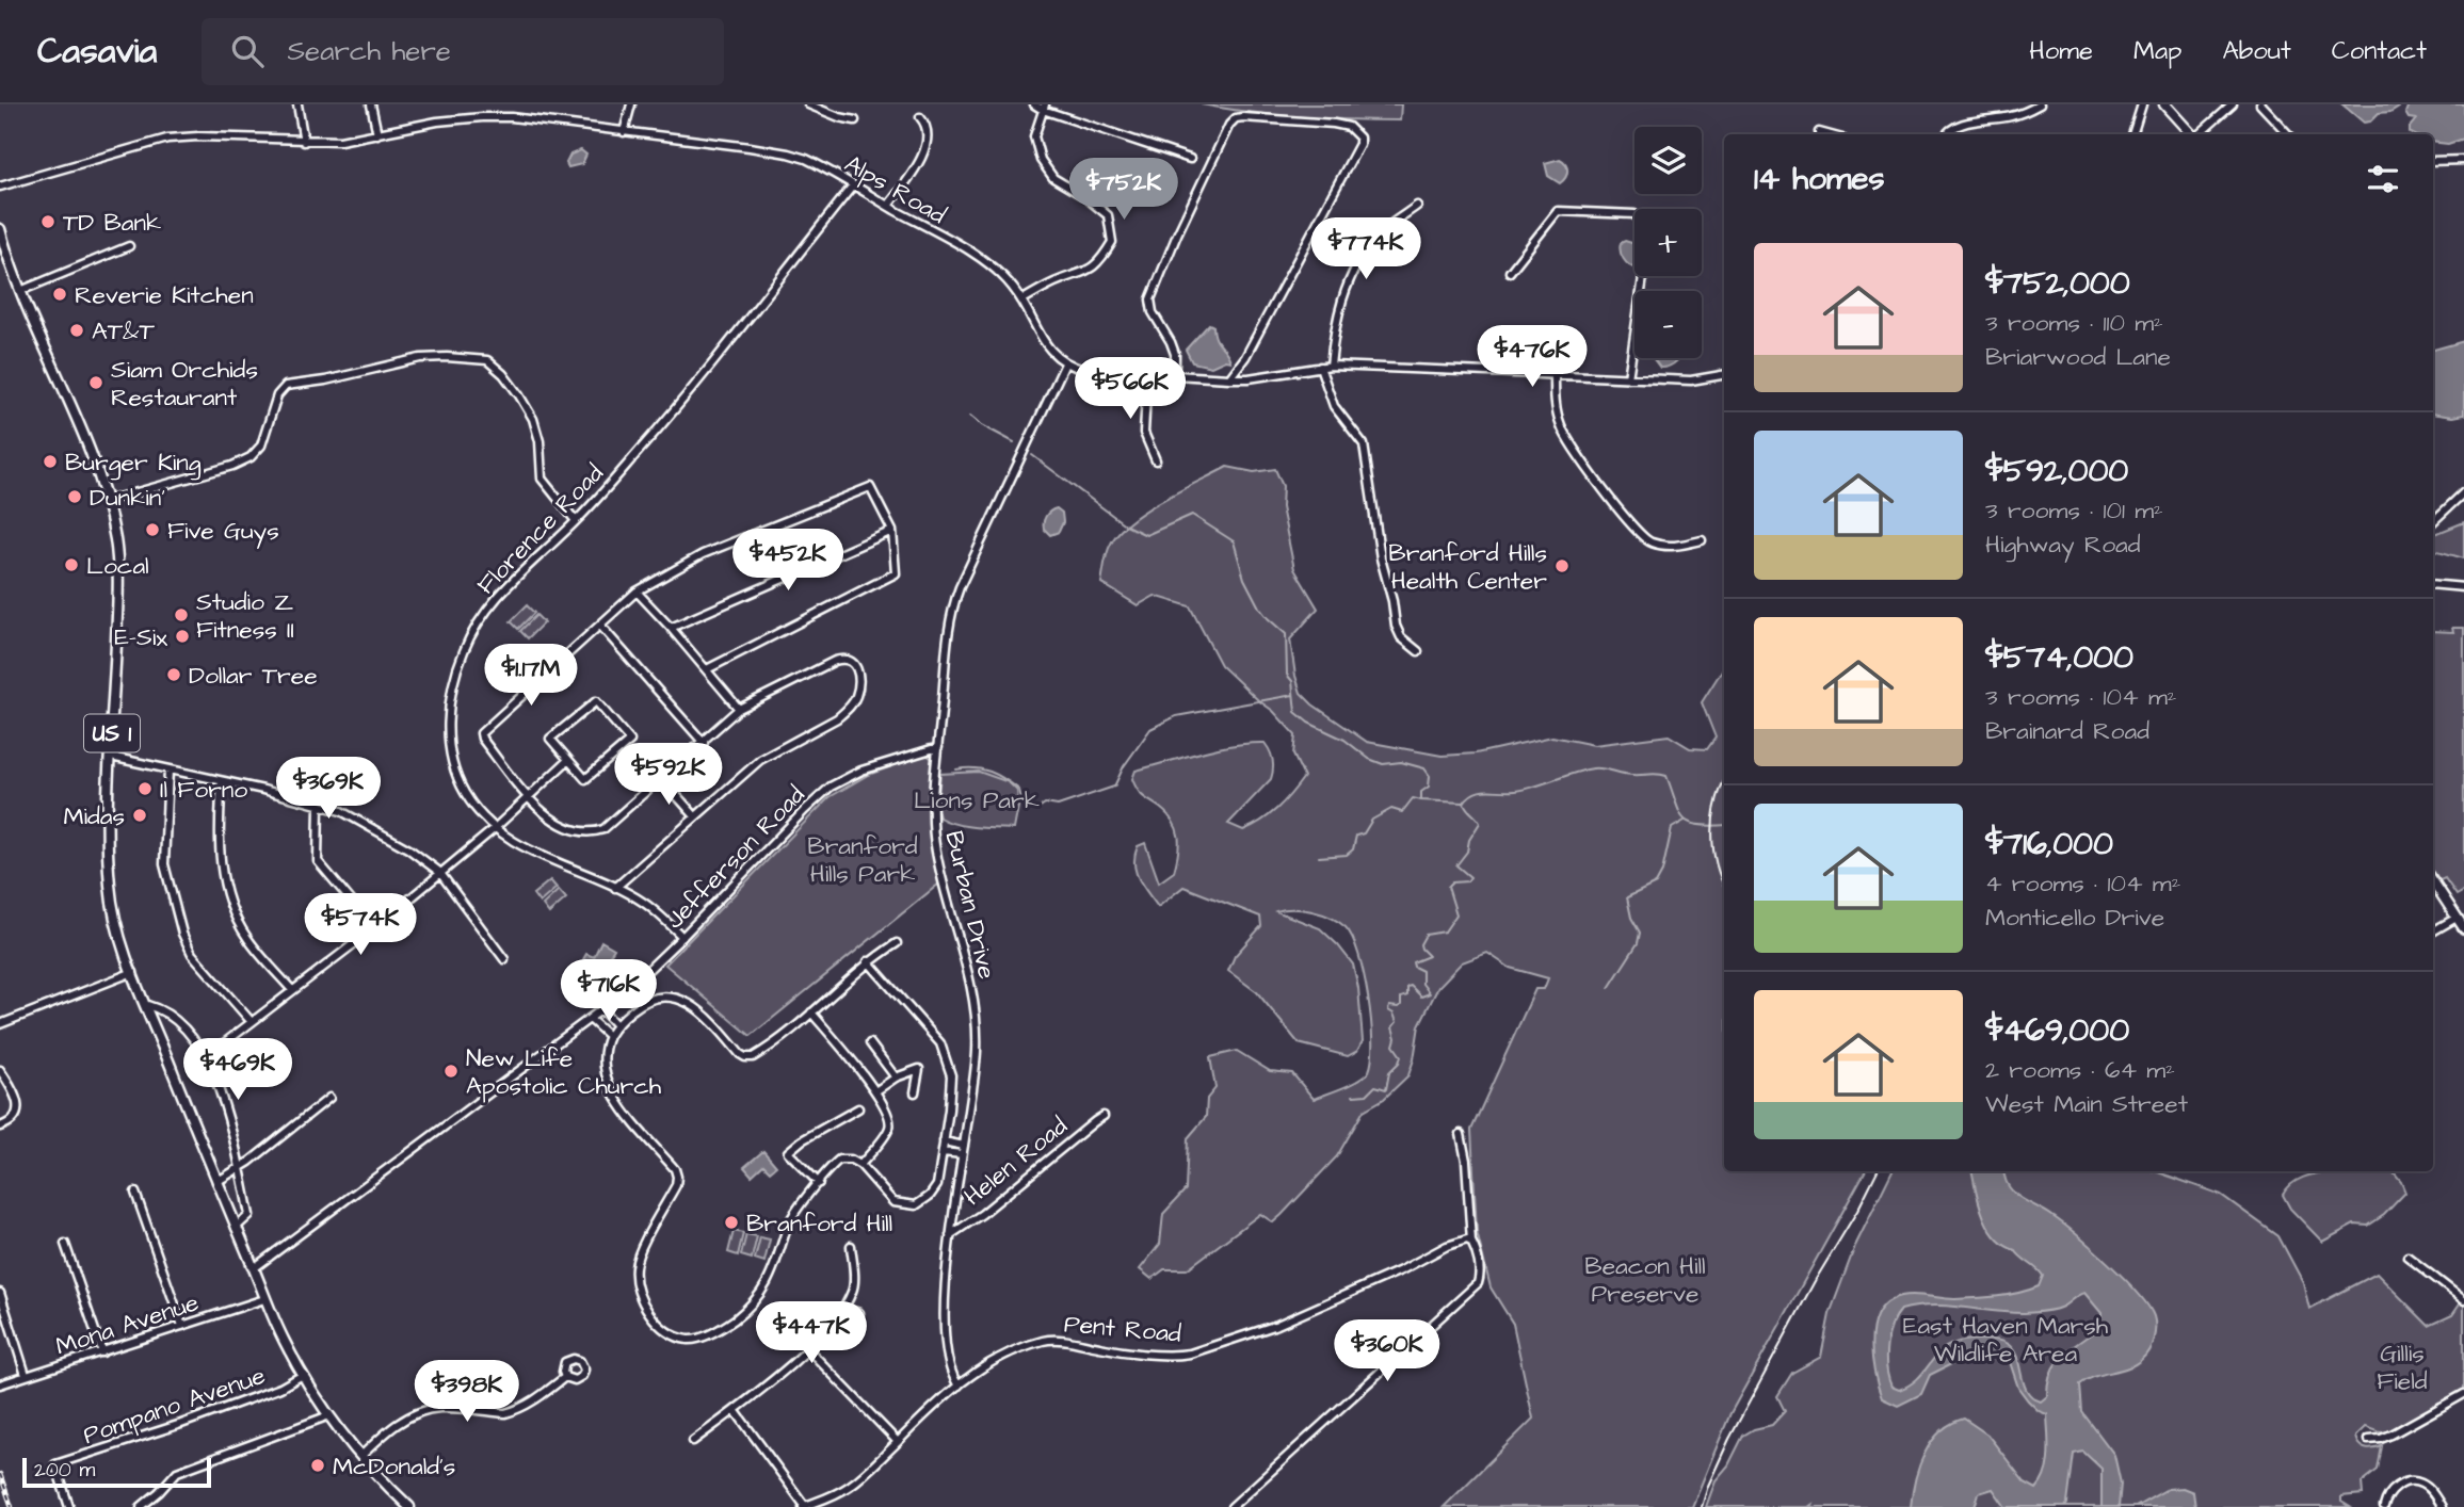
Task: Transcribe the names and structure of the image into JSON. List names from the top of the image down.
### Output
{
  "streets": {
    "main road": ["US 1"],
    "street": [
      "Alps Road",
      "Florence Road",
      "Jefferson Road",
      "Burban Drive",
      "Helen Road",
      "Mona Avenue",
      "Pent Road",
      "Pompano Avenue"
    ]
  },
  "crossings": [
    ["Alps Road", "Florence Road"],
    ["Alps Road", "Burban Drive"],
    ["Florence Road", "Jefferson Road"],
    ["US 1", "Jefferson Road"],
    ["US 1", "Mona Avenue"],
    ["US 1", "Pompano Avenue"],
    ["Jefferson Road", "Burban Drive"],
    ["Burban Drive", "Helen Road"],
    ["Burban Drive", "Pent Road"]
  ],
  "parks": [
    "Lions Park",
    "Branford Hills Park",
    "Beacon Hill Preserve",
    "East Haven Marsh Wildlife Area",
    "Gillis Field"
  ],
  "places": [
    "TD Bank",
    "Reverie Kitchen",
    "AT&T",
    "Siam Orchids Restaurant",
    "Burger King",
    "Dunkin'",
    "Five Guys",
    "Local",
    "Branford Hills Health Center",
    "Studio Z Fitness II",
    "E-Six",
    "Dollar Tree",
    "Il Forno",
    "Midas",
    "New Life Apostolic Church",
    "Branford Hill",
    "McDonald's"
  ],
  "scale_bar": "200 m",
  "page": {
    "header": "Casavia",
    "search": "Search here",
    "nav": [
      "Home",
      "Map",
      "About",
      "Contact"
    ],
    "map_buttons": ["+", "−"],
    "heading": "14 homes",
    "price": [
      "$752K",
      "$774K",
      "$476K",
      "$566K",
      "$452K",
      "$1.17M",
      "$592K",
      "$369K",
      "$574K",
      "$716K",
      "$469K",
      "$447K",
      "$360K",
      "$398K"
    ],
    "list": [
      {
        "name": "$752,000",
        "note": "3 rooms · 110 m² · Briarwood Lane"
      },
      {
        "name": "$592,000",
        "note": "3 rooms · 101 m² · Highway Road"
      },
      {
        "name": "$574,000",
        "note": "3 rooms · 104 m² · Brainard Road"
      },
      {
        "name": "$716,000",
        "note": "4 rooms · 104 m² · Monticello Drive"
      },
      {
        "name": "$469,000",
        "note": "2 rooms · 64 m² · West Main Street"
      }
    ],
    "scale": "200 m"
  }
}
